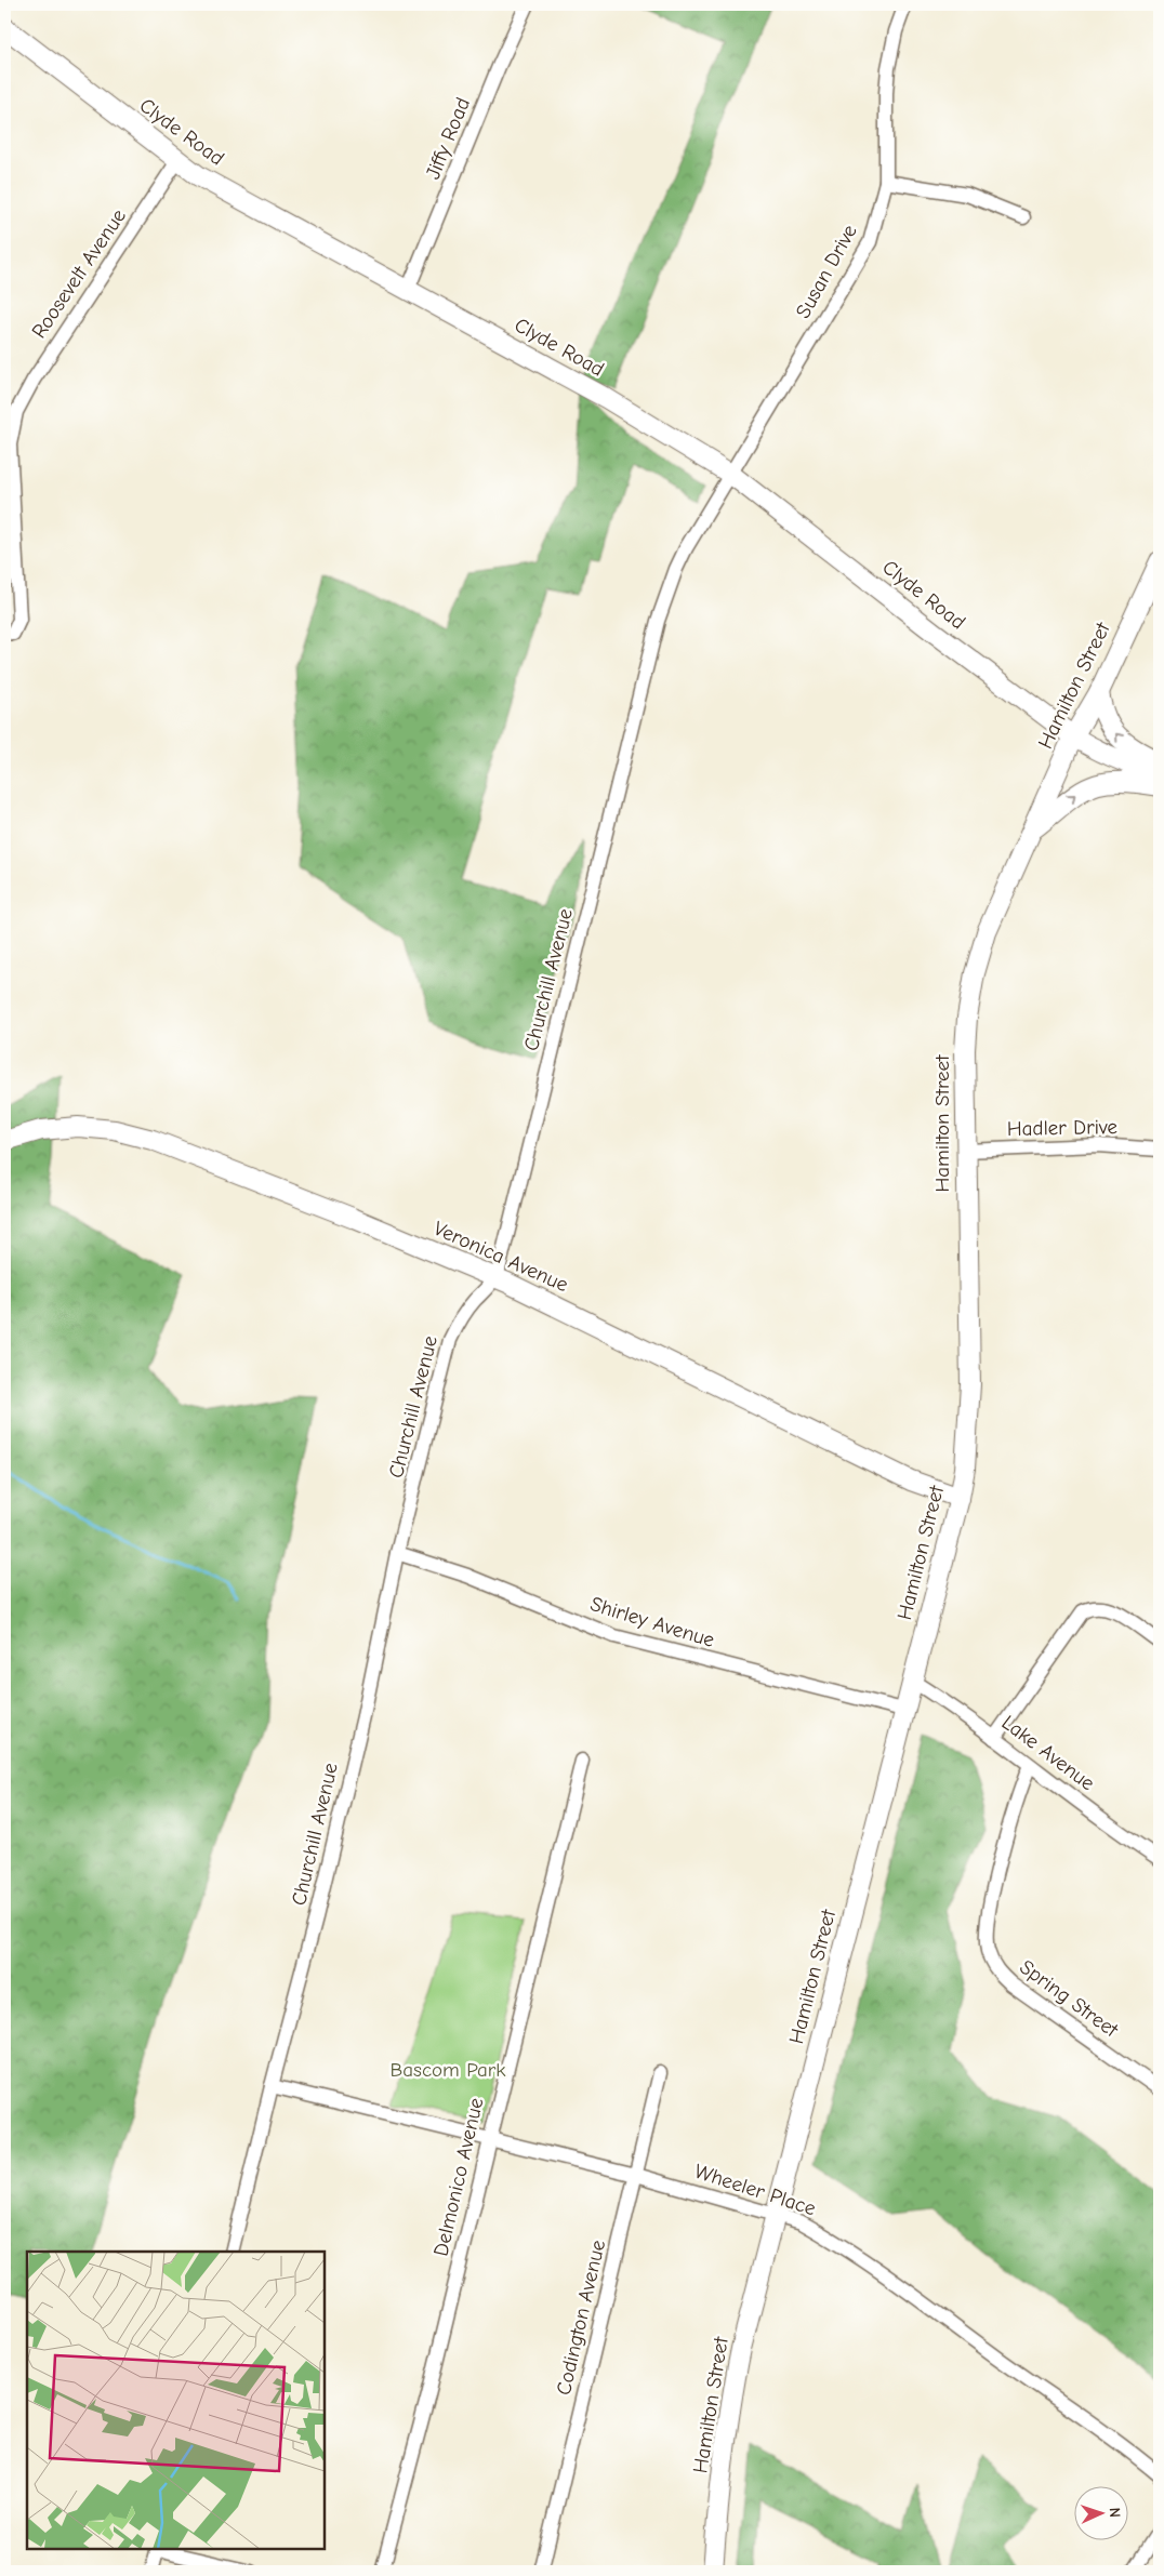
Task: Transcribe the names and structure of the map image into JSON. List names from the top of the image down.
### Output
{
  "streets": {
    "street": [
      "Clyde Road",
      "Jiffy Road",
      "Susan Drive",
      "Roosevelt Avenue",
      "Hamilton Street",
      "Churchill Avenue",
      "Hadler Drive",
      "Veronica Avenue",
      "Shirley Avenue",
      "Lake Avenue",
      "Spring Street",
      "Delmonico Avenue",
      "Wheeler Place",
      "Codington Avenue"
    ]
  },
  "crossings": [
    ["Clyde Road", "Jiffy Road"],
    ["Clyde Road", "Susan Drive"],
    ["Clyde Road", "Roosevelt Avenue"],
    ["Clyde Road", "Hamilton Street"],
    ["Clyde Road", "Churchill Avenue"],
    ["Susan Drive", "Churchill Avenue"],
    ["Hamilton Street", "Hadler Drive"],
    ["Hamilton Street", "Veronica Avenue"],
    ["Hamilton Street", "Shirley Avenue"],
    ["Hamilton Street", "Lake Avenue"],
    ["Hamilton Street", "Wheeler Place"],
    ["Churchill Avenue", "Veronica Avenue"],
    ["Churchill Avenue", "Shirley Avenue"],
    ["Churchill Avenue", "Wheeler Place"],
    ["Lake Avenue", "Spring Street"],
    ["Delmonico Avenue", "Wheeler Place"],
    ["Wheeler Place", "Codington Avenue"]
  ],
  "parks": ["Bascom Park"],
  "north": "right"
}
